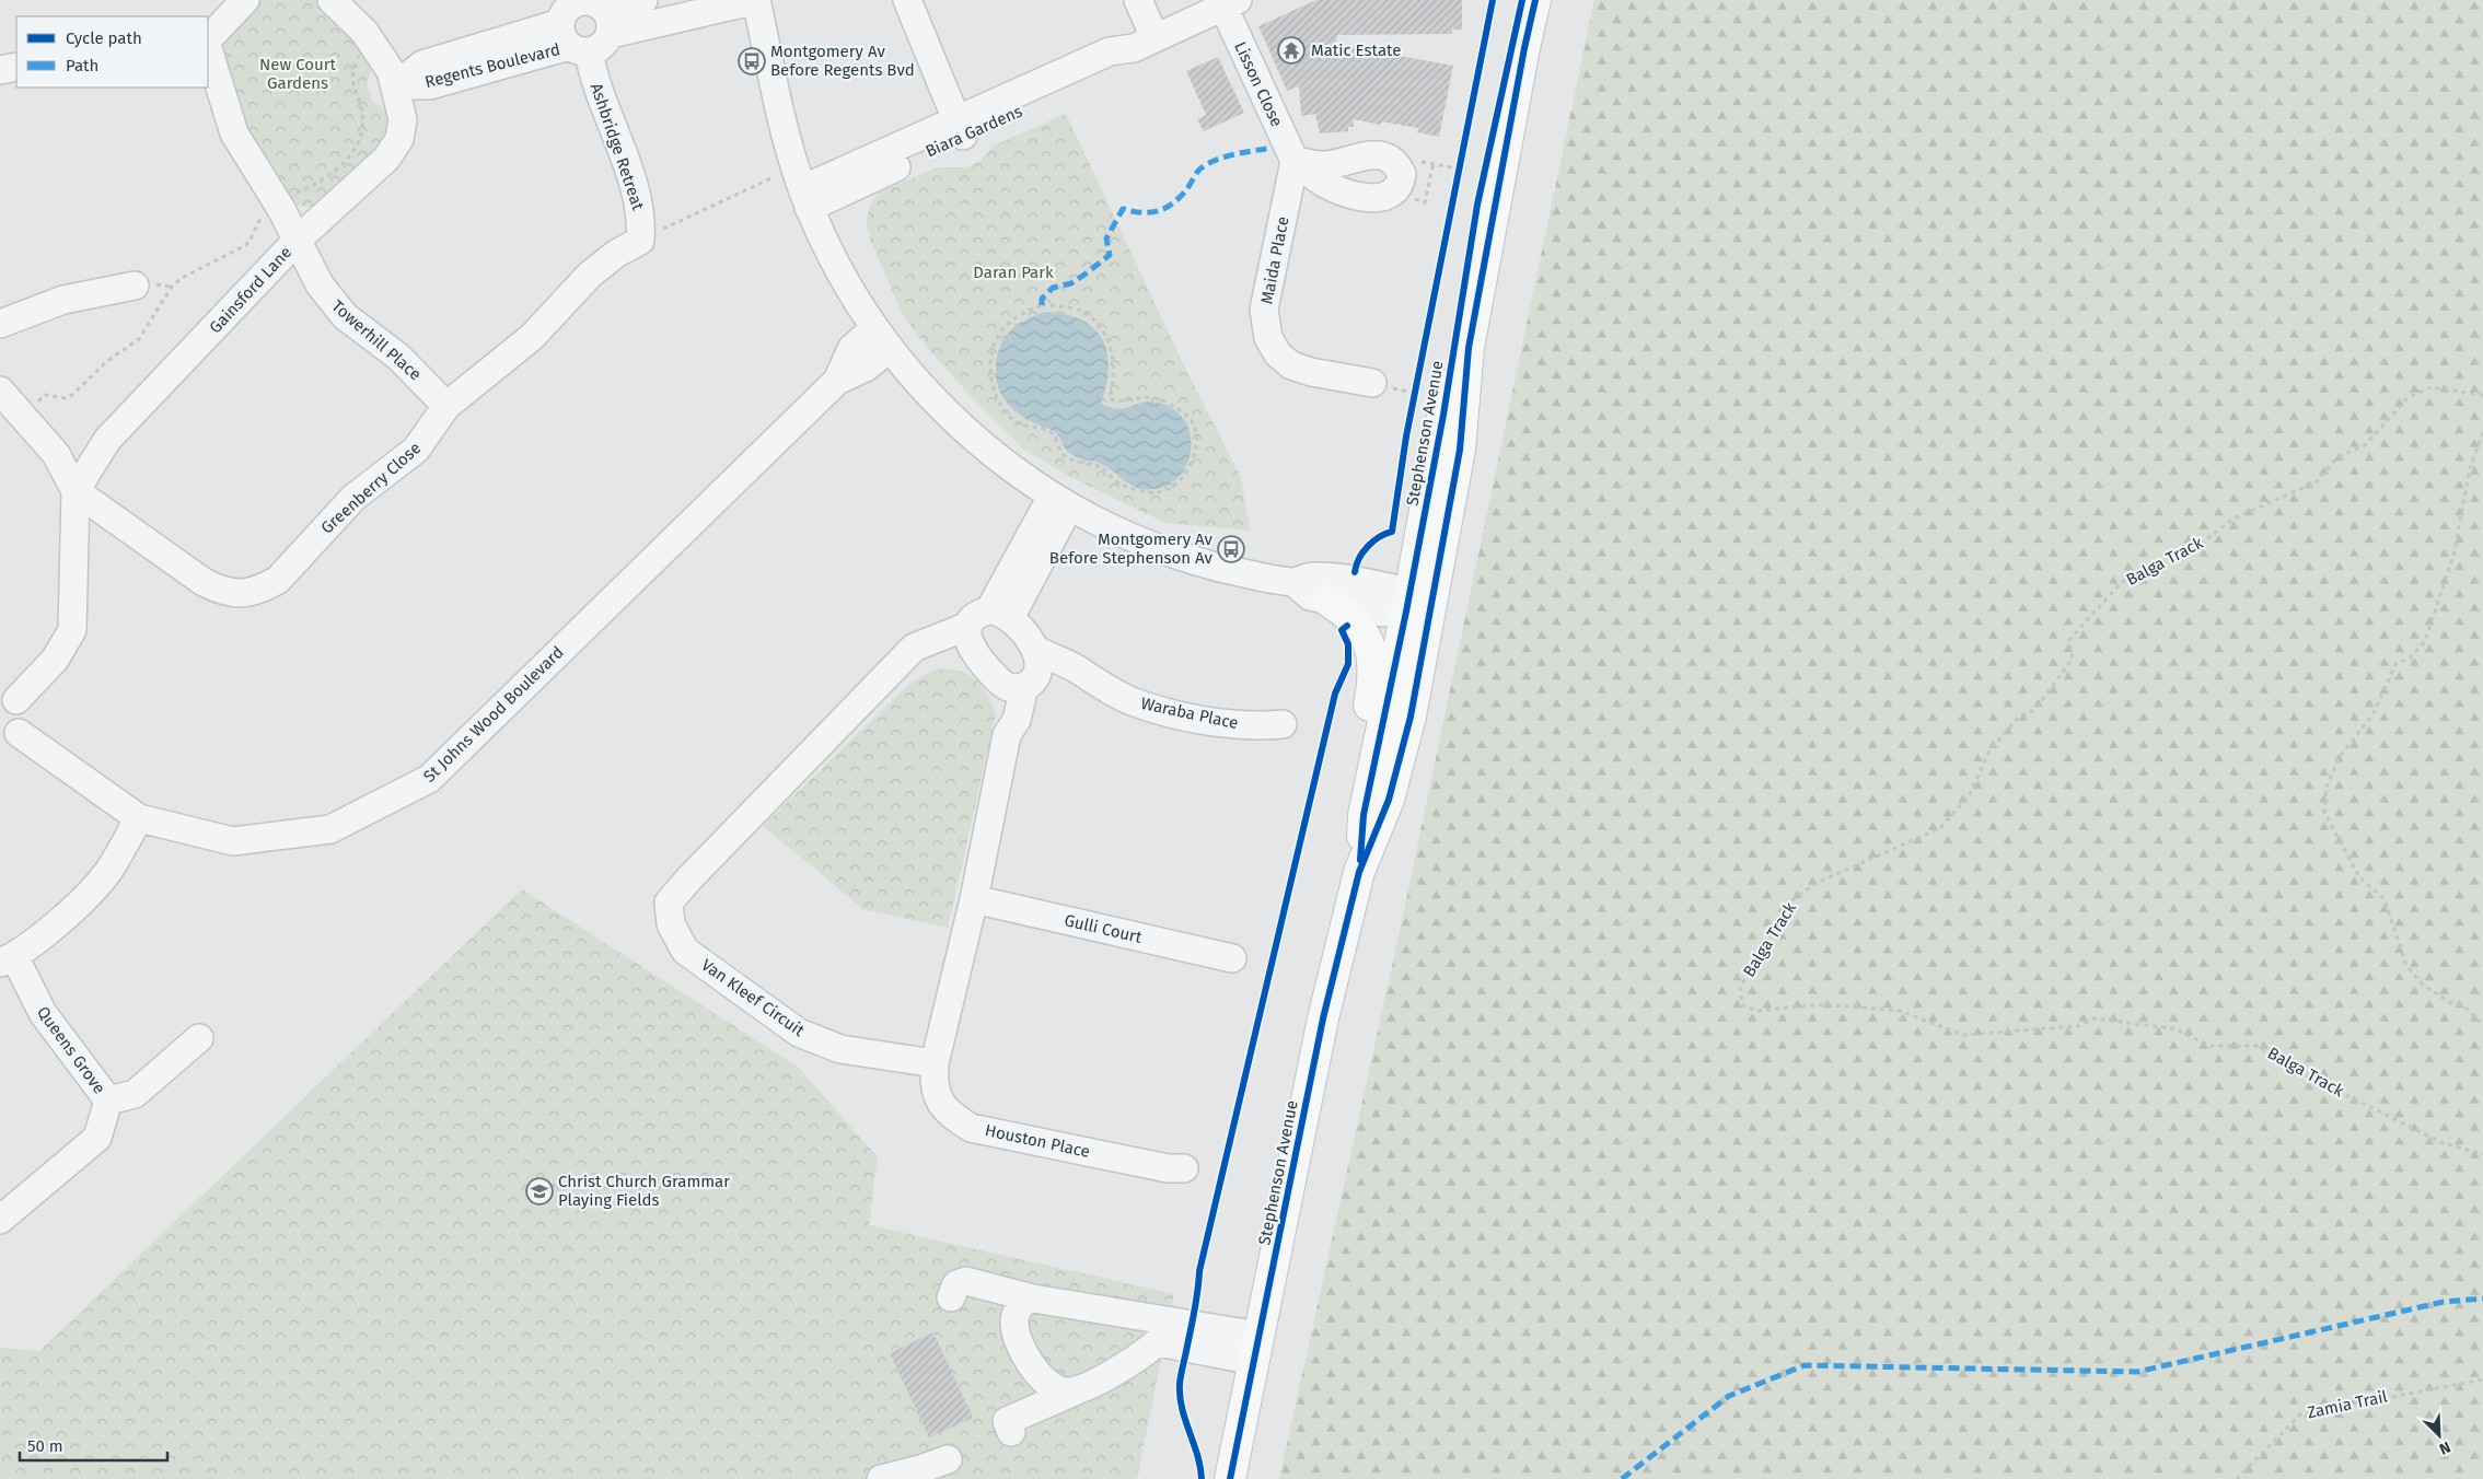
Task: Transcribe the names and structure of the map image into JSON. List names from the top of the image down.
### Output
{
  "streets": {
    "main road": ["Stephenson Avenue"],
    "street": [
      "Regents Boulevard",
      "Lisson Close",
      "Biara Gardens",
      "Ashbridge Retreat",
      "Maida Place",
      "Gainsford Lane",
      "Towerhill Place",
      "Greenberry Close",
      "Waraba Place",
      "St Johns Wood Boulevard",
      "Gulli Court",
      "Van Kleef Circuit",
      "Queens Grove",
      "Houston Place"
    ],
    "path": ["Balga Track", "Zamia Trail"]
  },
  "crossings": [
    ["Regents Boulevard", "Ashbridge Retreat"],
    ["Regents Boulevard", "Gainsford Lane"],
    ["Lisson Close", "Biara Gardens"],
    ["Lisson Close", "Maida Place"],
    ["Ashbridge Retreat", "Greenberry Close"],
    ["Gainsford Lane", "Towerhill Place"],
    ["Gainsford Lane", "Greenberry Close"],
    ["Towerhill Place", "Greenberry Close"],
    ["Van Kleef Circuit", "Houston Place"]
  ],
  "parks": ["New Court Gardens", "Daran Park"],
  "places": {
    "temple": ["Matic Estate"],
    "bus stop": ["Montgomery Av Before Regents Bvd", "Montgomery Av Before Stephenson Av"],
    "school or university": ["Christ Church Grammar Playing Fields"]
  },
  "legend": ["Cycle path", "Path"],
  "scale_bar": "50 m",
  "north": "bottom right"
}
